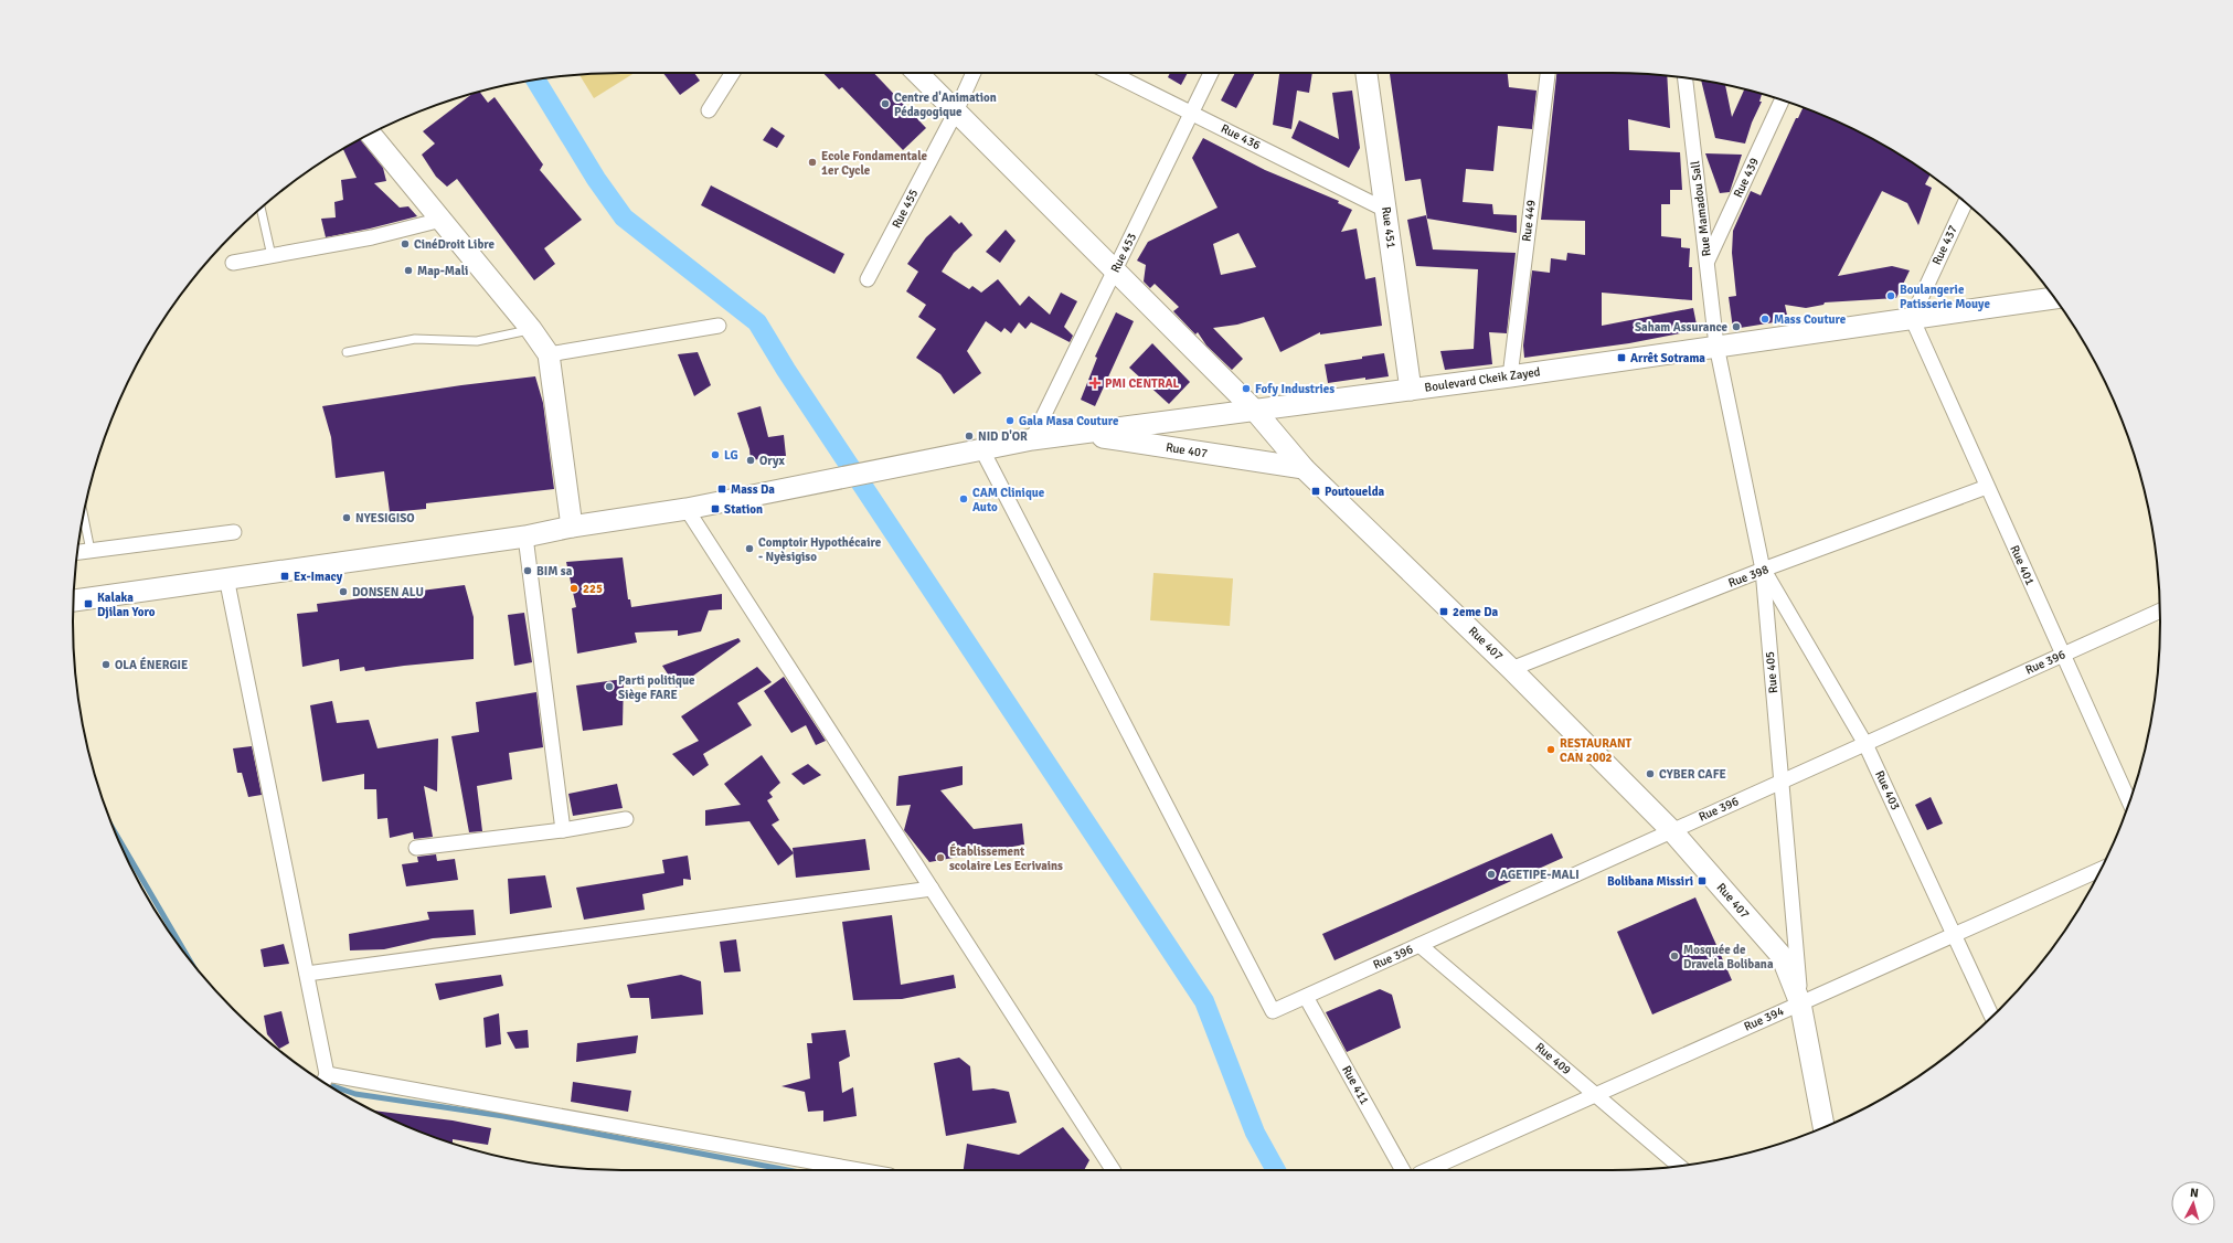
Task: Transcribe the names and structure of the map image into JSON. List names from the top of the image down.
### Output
{
  "streets": {
    "main road": ["Rue 451", "Boulevard Ckeik Zayed", "Rue 407"],
    "street": [
      "Rue 436",
      "Rue 439",
      "Rue 455",
      "Rue Mamadou Sall",
      "Rue 449",
      "Rue 437",
      "Rue 453",
      "Rue 401",
      "Rue 398",
      "Rue 396",
      "Rue 405",
      "Rue 403",
      "Rue 394",
      "Rue 409",
      "Rue 411"
    ]
  },
  "crossings": [
    ["Rue 436", "Rue 451"],
    ["Rue 436", "Rue 453"],
    ["Rue 439", "Rue Mamadou Sall"],
    ["Rue Mamadou Sall", "Boulevard Ckeik Zayed"],
    ["Rue Mamadou Sall", "Rue 405"],
    ["Rue 449", "Boulevard Ckeik Zayed"],
    ["Rue 451", "Boulevard Ckeik Zayed"],
    ["Rue 437", "Boulevard Ckeik Zayed"],
    ["Rue 437", "Rue 401"],
    ["Rue 453", "Boulevard Ckeik Zayed"],
    ["Boulevard Ckeik Zayed", "Rue 407"],
    ["Boulevard Ckeik Zayed", "Rue 401"],
    ["Boulevard Ckeik Zayed", "Rue 396"],
    ["Boulevard Ckeik Zayed", "Rue 405"],
    ["Rue 407", "Rue 398"],
    ["Rue 407", "Rue 396"],
    ["Rue 407", "Rue 405"],
    ["Rue 407", "Rue 394"],
    ["Rue 401", "Rue 398"],
    ["Rue 401", "Rue 396"],
    ["Rue 398", "Rue 405"],
    ["Rue 398", "Rue 403"],
    ["Rue 396", "Rue 405"],
    ["Rue 396", "Rue 403"],
    ["Rue 396", "Rue 409"],
    ["Rue 396", "Rue 411"],
    ["Rue 405", "Rue 403"],
    ["Rue 405", "Rue 394"],
    ["Rue 403", "Rue 394"],
    ["Rue 394", "Rue 409"]
  ],
  "places": {
    "other": [
      "Centre d'Animation Pédagogique",
      "Ecole Fondamentale 1er Cycle",
      "CinéDroit Libre",
      "Map-Mali",
      "Boulangerie Patisserie Mouye",
      "Mass Couture",
      "Saham Assurance",
      "Fofy Industries",
      "Gala Masa Couture",
      "NID D'OR",
      "LG",
      "Oryx",
      "CAM Clinique Auto",
      "NYESIGISO",
      "Comptoir Hypothécaire - Nyèsigiso",
      "BIM sa",
      "225",
      "DONSEN ALU",
      "OLA ÉNERGIE",
      "Parti politique Siège FARE",
      "RESTAURANT CAN 2002",
      "CYBER CAFE",
      "Établissement scolaire Les Ecrivains",
      "AGETIPE-MALI",
      "Mosquée de Dravela Bolibana"
    ],
    "transit": [
      "Arrêt Sotrama",
      "Mass Da",
      "Poutouelda",
      "Station",
      "Ex-Imacy",
      "Kalaka Djilan Yoro",
      "2eme Da",
      "Bolibana Missiri"
    ],
    "health": ["PMI CENTRAL"]
  },
  "north": "top"
}
